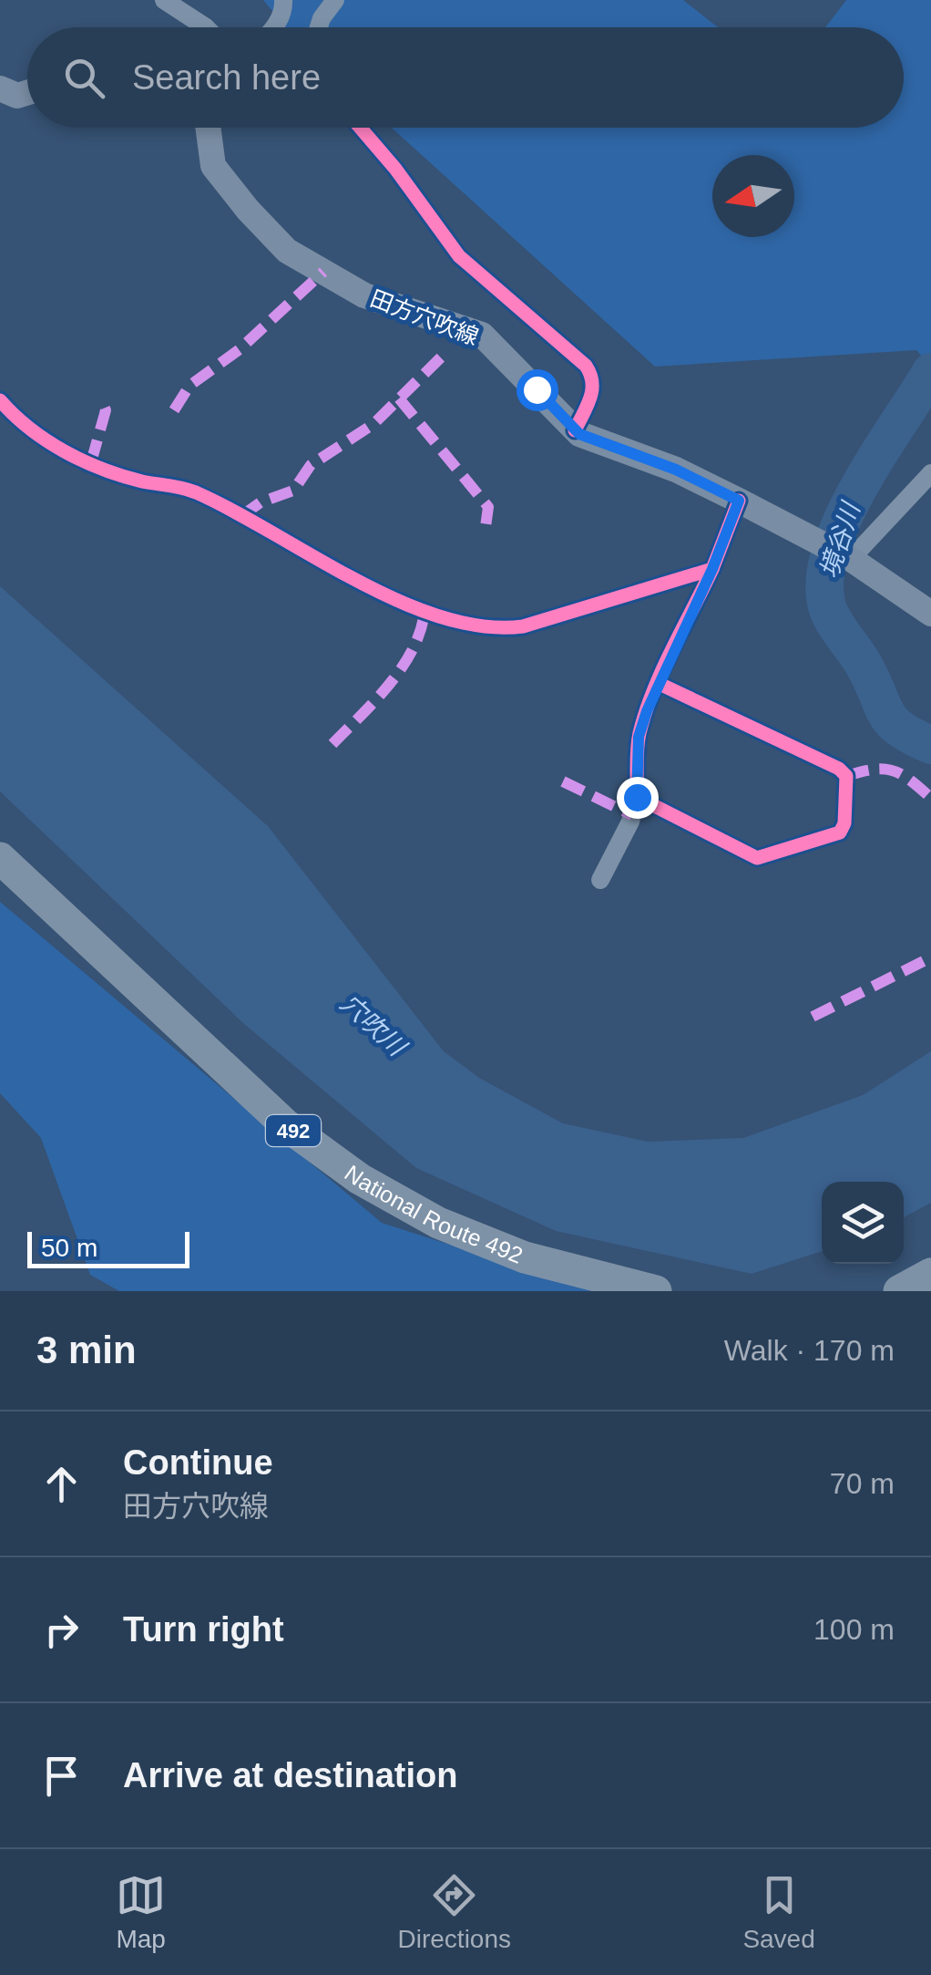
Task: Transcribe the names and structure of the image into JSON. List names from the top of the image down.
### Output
{
  "streets": {
    "highway": ["492", "National Route 492"],
    "main road": ["田方穴吹線"]
  },
  "water": ["境谷川", "穴吹川"],
  "scale_bar": "50 m",
  "north": "left",
  "page": {
    "search": "Search here",
    "scale": "50 m",
    "heading": ["3 min", "Walk · 170 m"],
    "list": [
      ["Continue", "田方穴吹線", "70 m"],
      ["Turn right", "100 m"],
      "Arrive at destination"
    ],
    "nav": ["Map", "Directions", "Saved"]
  }
}
